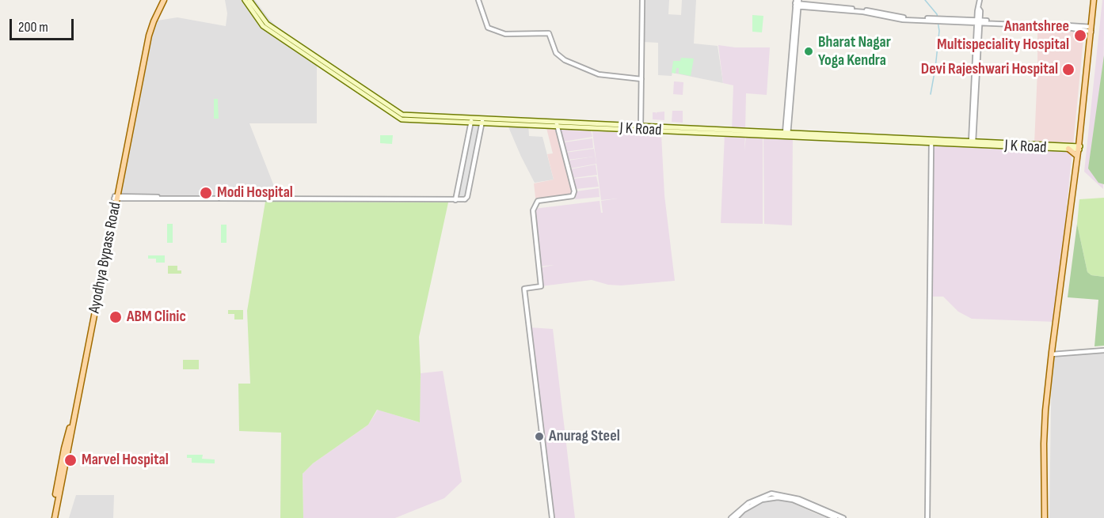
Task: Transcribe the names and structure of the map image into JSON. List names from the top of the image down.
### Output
{
  "streets": {
    "main road": ["J K Road", "Ayodhya Bypass Road"]
  },
  "places": [
    "Anantshree Multispeciality Hospital",
    "Bharat Nagar Yoga Kendra",
    "Devi Rajeshwari Hospital",
    "Modi Hospital",
    "ABM Clinic",
    "Anurag Steel",
    "Marvel Hospital"
  ],
  "scale_bar": "200 m"
}
